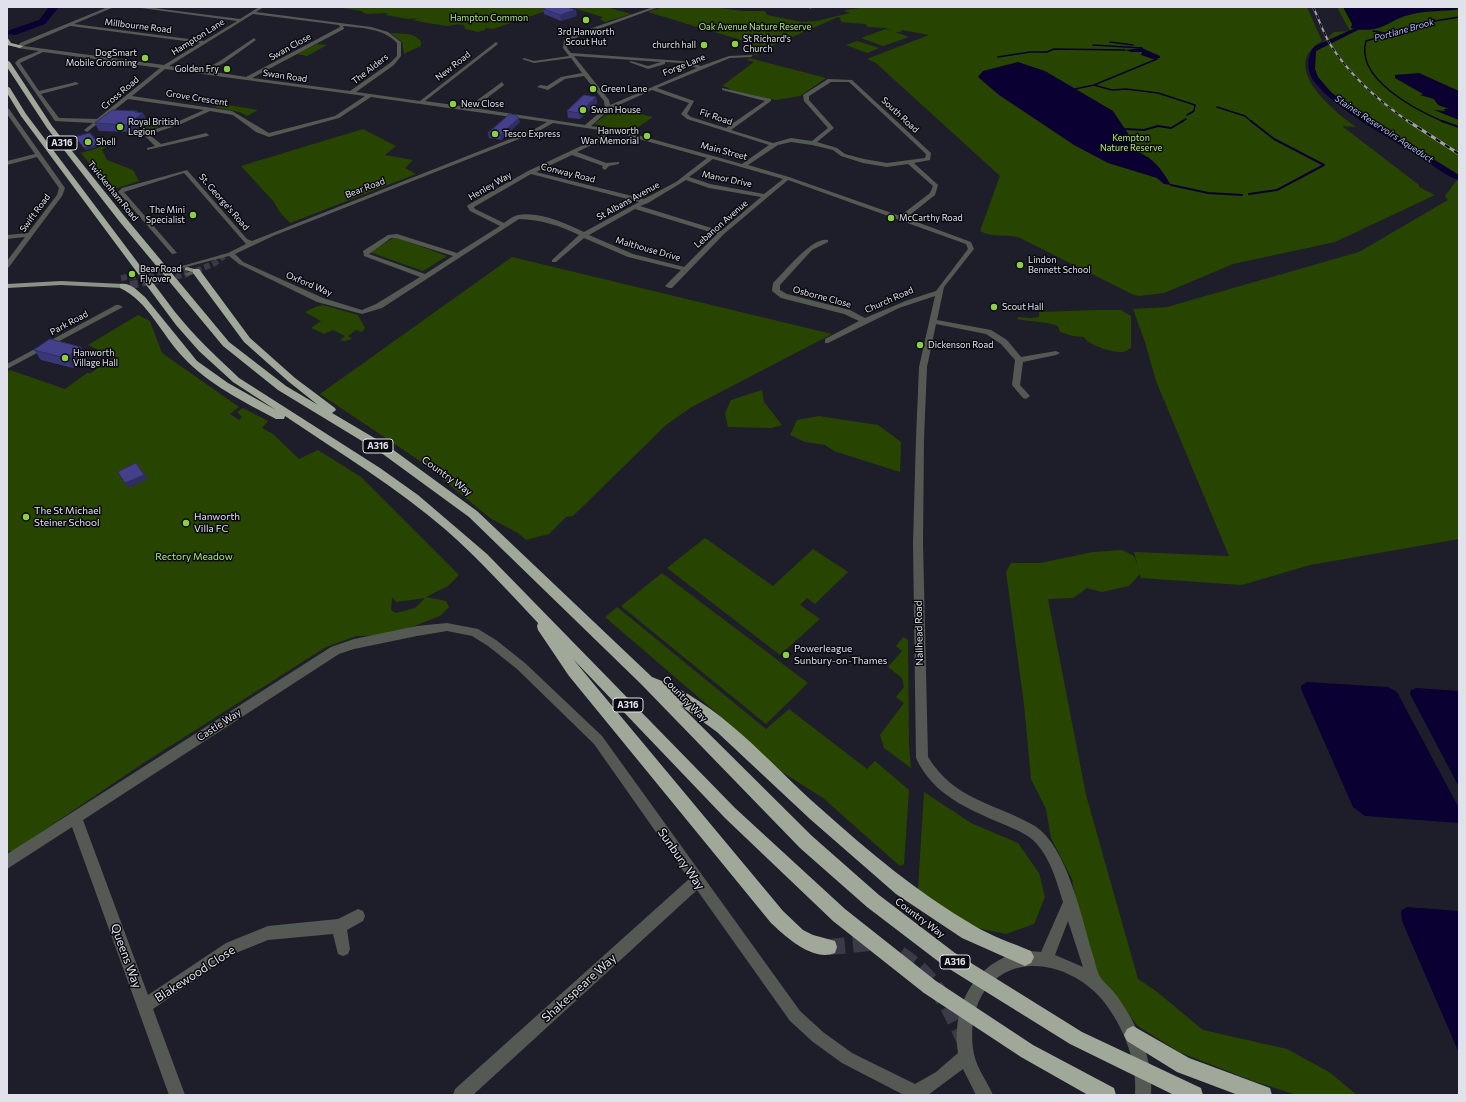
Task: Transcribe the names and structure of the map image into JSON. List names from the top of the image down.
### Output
{
  "streets": {
    "highway": ["A316", "Twickenham Road", "Country Way"],
    "street": [
      "Millbourne Road",
      "Hampton Lane",
      "Swan Close",
      "Forge Lane",
      "New Road",
      "The Alders",
      "Swan Road",
      "Cross Road",
      "Grove Crescent",
      "South Road",
      "Fir Road",
      "Main Street",
      "Conway Road",
      "Manor Drive",
      "Henley Way",
      "Bear Road",
      "St Albans Avenue",
      "St. George's Road",
      "Swift Road",
      "Lebanon Avenue",
      "Malthouse Drive",
      "Oxford Way",
      "Osborne Close",
      "Church Road",
      "Park Road",
      "Nallhead Road",
      "Castle Way",
      "Sunbury Way",
      "Queens Way",
      "Blakewood Close",
      "Shakespeare Way"
    ]
  },
  "crossings": [
    ["Millbourne Road", "Hampton Lane"],
    ["Hampton Lane", "The Alders"],
    ["Hampton Lane", "Swan Road"],
    ["Hampton Lane", "Cross Road"],
    ["Swan Close", "The Alders"],
    ["Swan Close", "Swan Road"],
    ["Forge Lane", "Fir Road"],
    ["New Road", "Swan Road"],
    ["The Alders", "Swan Road"],
    ["Swan Road", "Cross Road"],
    ["Swan Road", "Grove Crescent"],
    ["Swan Road", "Main Street"],
    ["Swan Road", "Bear Road"],
    ["Cross Road", "Grove Crescent"],
    ["South Road", "Fir Road"],
    ["South Road", "Main Street"],
    ["Main Street", "Conway Road"],
    ["Main Street", "Bear Road"],
    ["Main Street", "St Albans Avenue"],
    ["Main Street", "Lebanon Avenue"],
    ["Main Street", "Church Road"],
    ["Main Street", "Nallhead Road"],
    ["Conway Road", "Henley Way"],
    ["Conway Road", "St Albans Avenue"],
    ["Manor Drive", "St Albans Avenue"],
    ["Manor Drive", "Lebanon Avenue"],
    ["Henley Way", "Oxford Way"],
    ["Bear Road", "St. George's Road"],
    ["Bear Road", "Oxford Way"],
    ["Twickenham Road", "Country Way"],
    ["St Albans Avenue", "Malthouse Drive"],
    ["St Albans Avenue", "Oxford Way"],
    ["Lebanon Avenue", "Malthouse Drive"],
    ["Malthouse Drive", "Oxford Way"],
    ["Osborne Close", "Church Road"],
    ["Church Road", "Nallhead Road"],
    ["Castle Way", "Sunbury Way"],
    ["Castle Way", "Queens Way"],
    ["Sunbury Way", "Shakespeare Way"],
    ["Queens Way", "Blakewood Close"]
  ],
  "water": ["Portlane Brook", "Staines Reservoirs Aqueduct"],
  "parks": [
    "Hampton Common",
    "Oak Avenue Nature Reserve",
    "Kempton Nature Reserve",
    "Rectory Meadow"
  ],
  "places": [
    "3rd Hanworth Scout Hut",
    "St Richard's Church",
    "church hall",
    "DogSmart Mobile Grooming",
    "Golden Fry",
    "Green Lane",
    "New Close",
    "Swan House",
    "Royal British Legion",
    "Tesco Express",
    "Hanworth War Memorial",
    "Shell",
    "The Mini Specialist",
    "McCarthy Road",
    "Lindon Bennett School",
    "Bear Road Flyover",
    "Scout Hall",
    "Dickenson Road",
    "Hanworth Village Hall",
    "The St Michael Steiner School",
    "Hanworth Villa FC",
    "Powerleague Sunbury-on-Thames"
  ]
}
